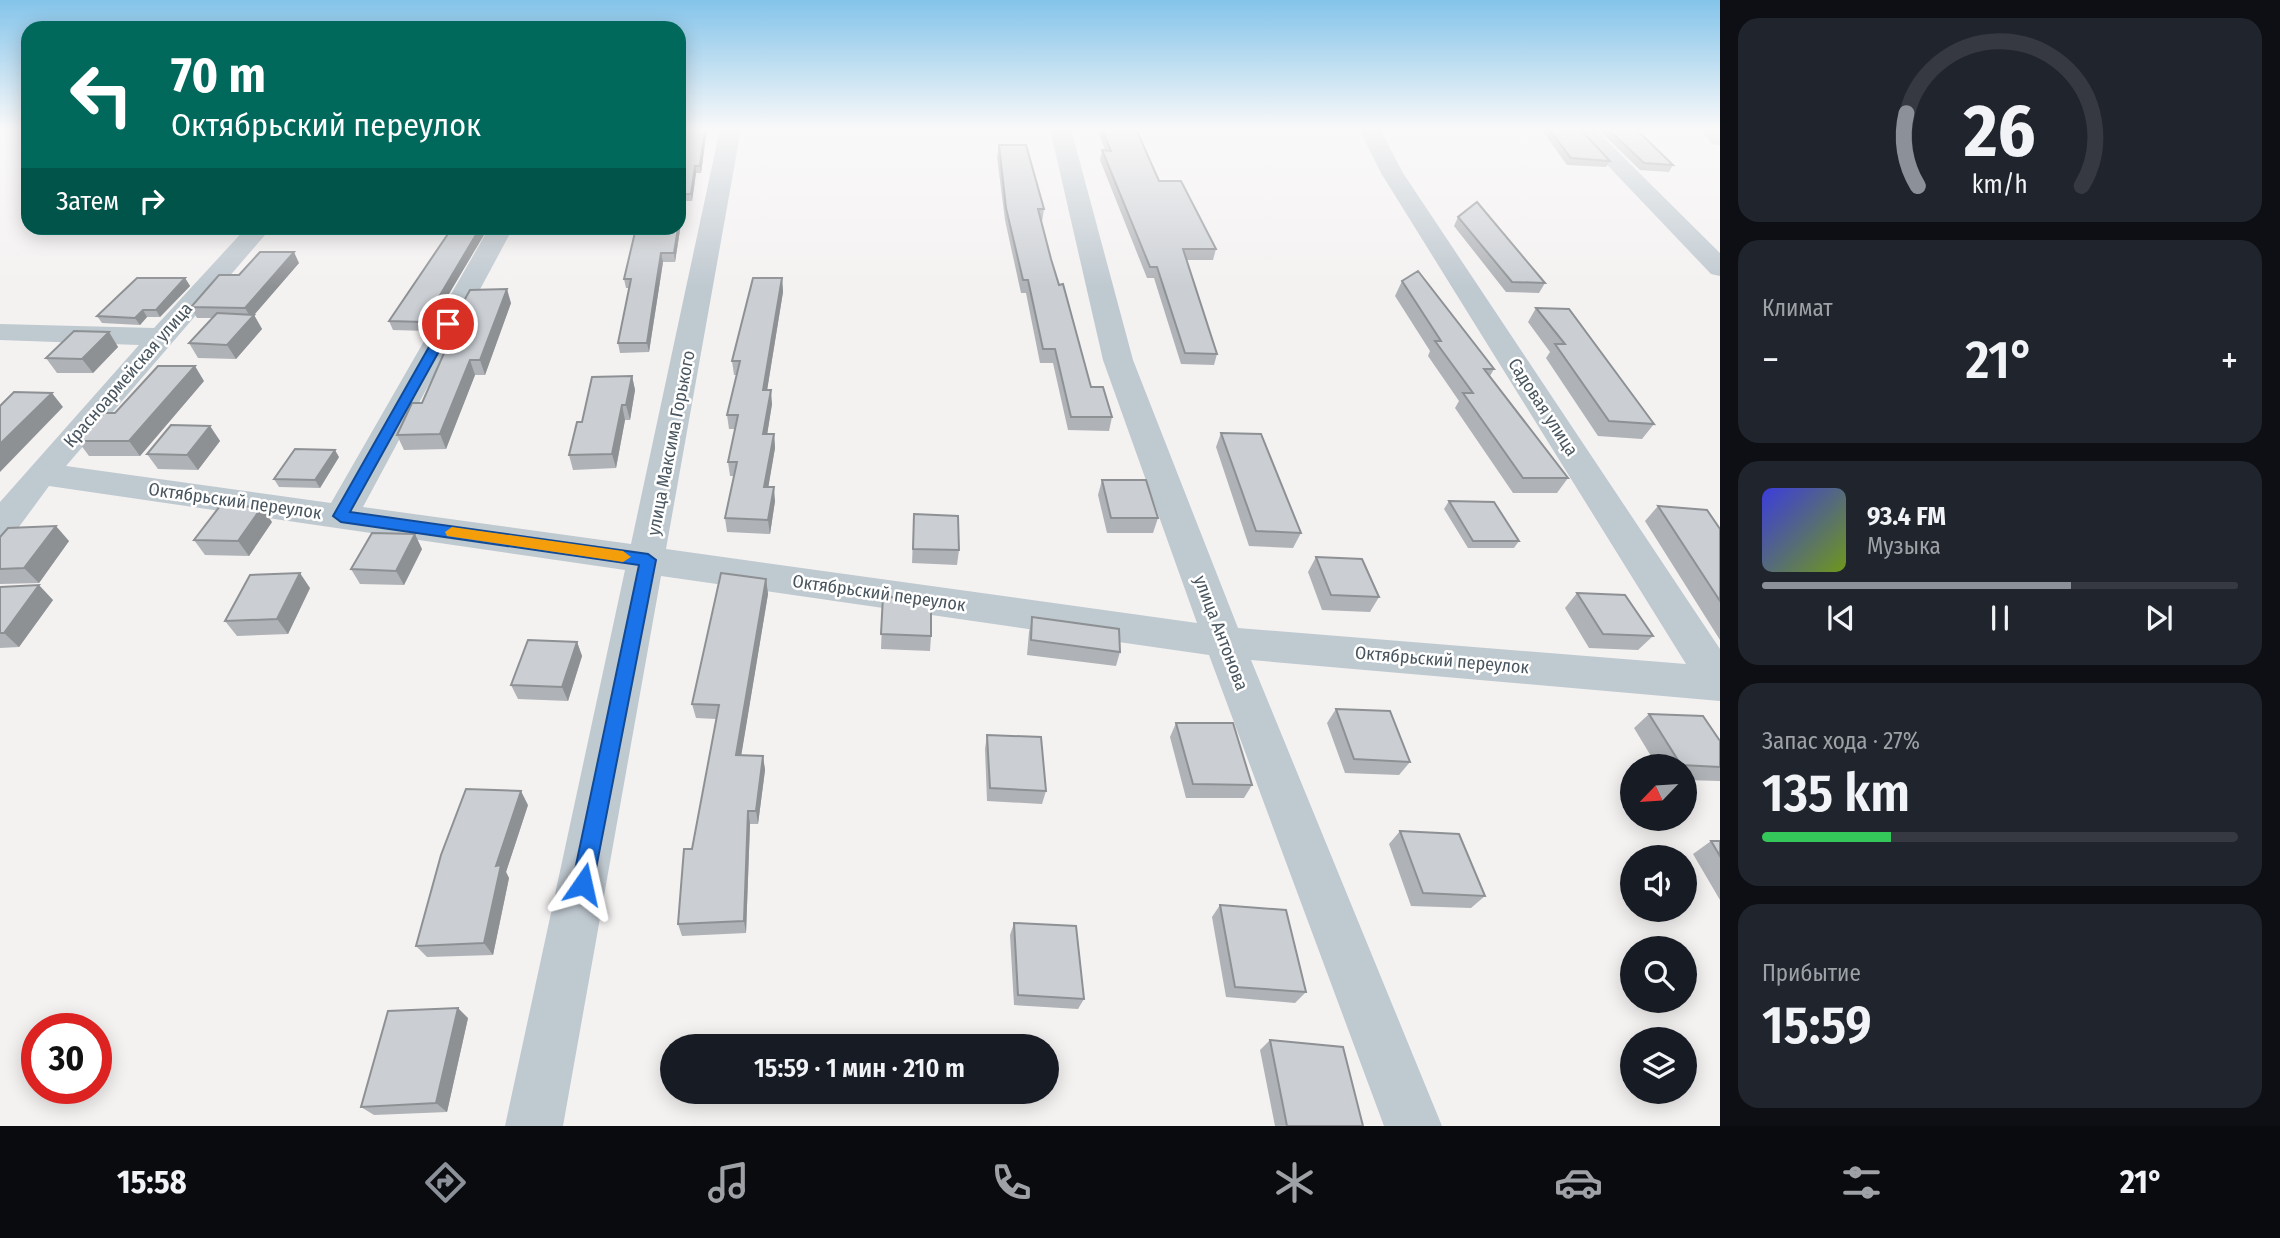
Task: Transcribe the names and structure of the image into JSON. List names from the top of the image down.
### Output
{
  "streets": {
    "street": [
      "Красноармейская улица",
      "Садовая улица",
      "улица Максима Горького",
      "Октябрьский переулок",
      "улица Антонова"
    ]
  },
  "crossings": [
    ["Красноармейская улица", "Октябрьский переулок"],
    ["Садовая улица", "Октябрьский переулок"],
    ["улица Максима Горького", "Октябрьский переулок"],
    ["Октябрьский переулок", "улица Антонова"]
  ],
  "north": "bottom left",
  "page": {
    "turn": ["70 m", "Октябрьский переулок"],
    "then": "Затем",
    "tile": [
      "Климат",
      ["Запас хода · 27%", "135 km"],
      ["Прибытие", "15:59"]
    ],
    "heat": ["−", "21°", "+"],
    "song": ["93.4 FM", "Музыка"],
    "limit": "30",
    "trip": "15:59 · 1 мин · 210 m",
    "tabs": ["15:58", "21°"],
    "gauge": ["26", "km/h"]
  }
}
